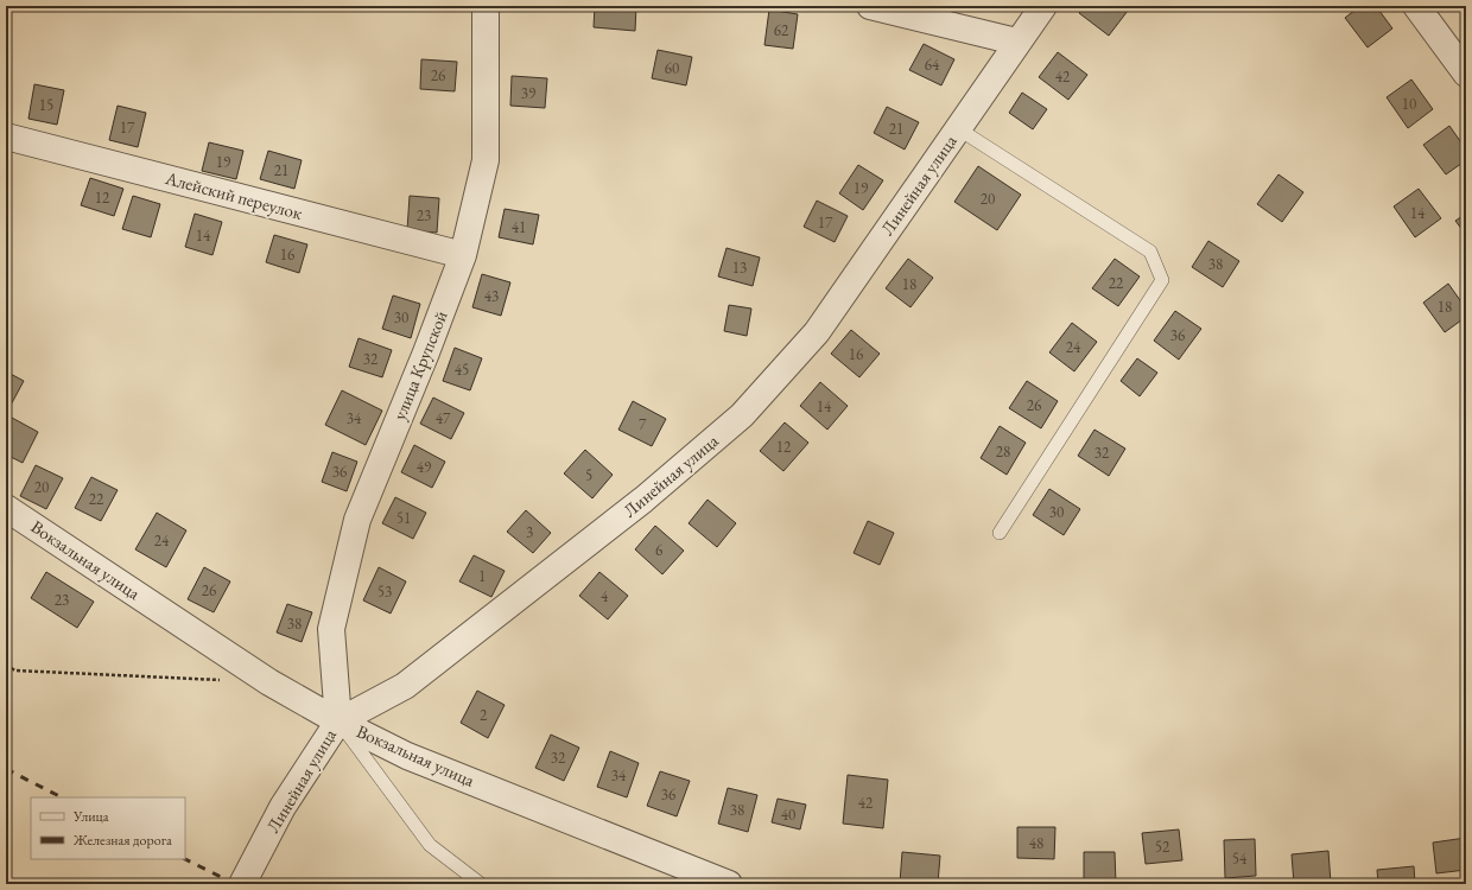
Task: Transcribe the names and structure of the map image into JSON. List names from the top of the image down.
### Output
{
  "streets": {
    "street": [
      "Линейная улица",
      "Алейский переулок",
      "улица Крупской",
      "Вокзальная улица"
    ]
  },
  "crossings": [
    ["Линейная улица", "улица Крупской"],
    ["Линейная улица", "Вокзальная улица"],
    ["Алейский переулок", "улица Крупской"],
    ["улица Крупской", "Вокзальная улица"]
  ],
  "house_numbers": [
    "62",
    "64",
    "60",
    "26",
    "42",
    "39",
    "10",
    "15",
    "17",
    "21",
    "19",
    "21",
    "19",
    "12",
    "20",
    "14",
    "23",
    "17",
    "41",
    "14",
    "16",
    "38",
    "13",
    "22",
    "18",
    "43",
    "18",
    "30",
    "36",
    "24",
    "16",
    "32",
    "45",
    "26",
    "14",
    "34",
    "47",
    "7",
    "12",
    "28",
    "32",
    "49",
    "36",
    "5",
    "20",
    "22",
    "30",
    "51",
    "3",
    "24",
    "6",
    "1",
    "26",
    "53",
    "4",
    "23",
    "38",
    "2",
    "32",
    "34",
    "36",
    "42",
    "38",
    "40",
    "48",
    "52",
    "54"
  ],
  "legend": ["Улица", "Железная дорога"]
}
